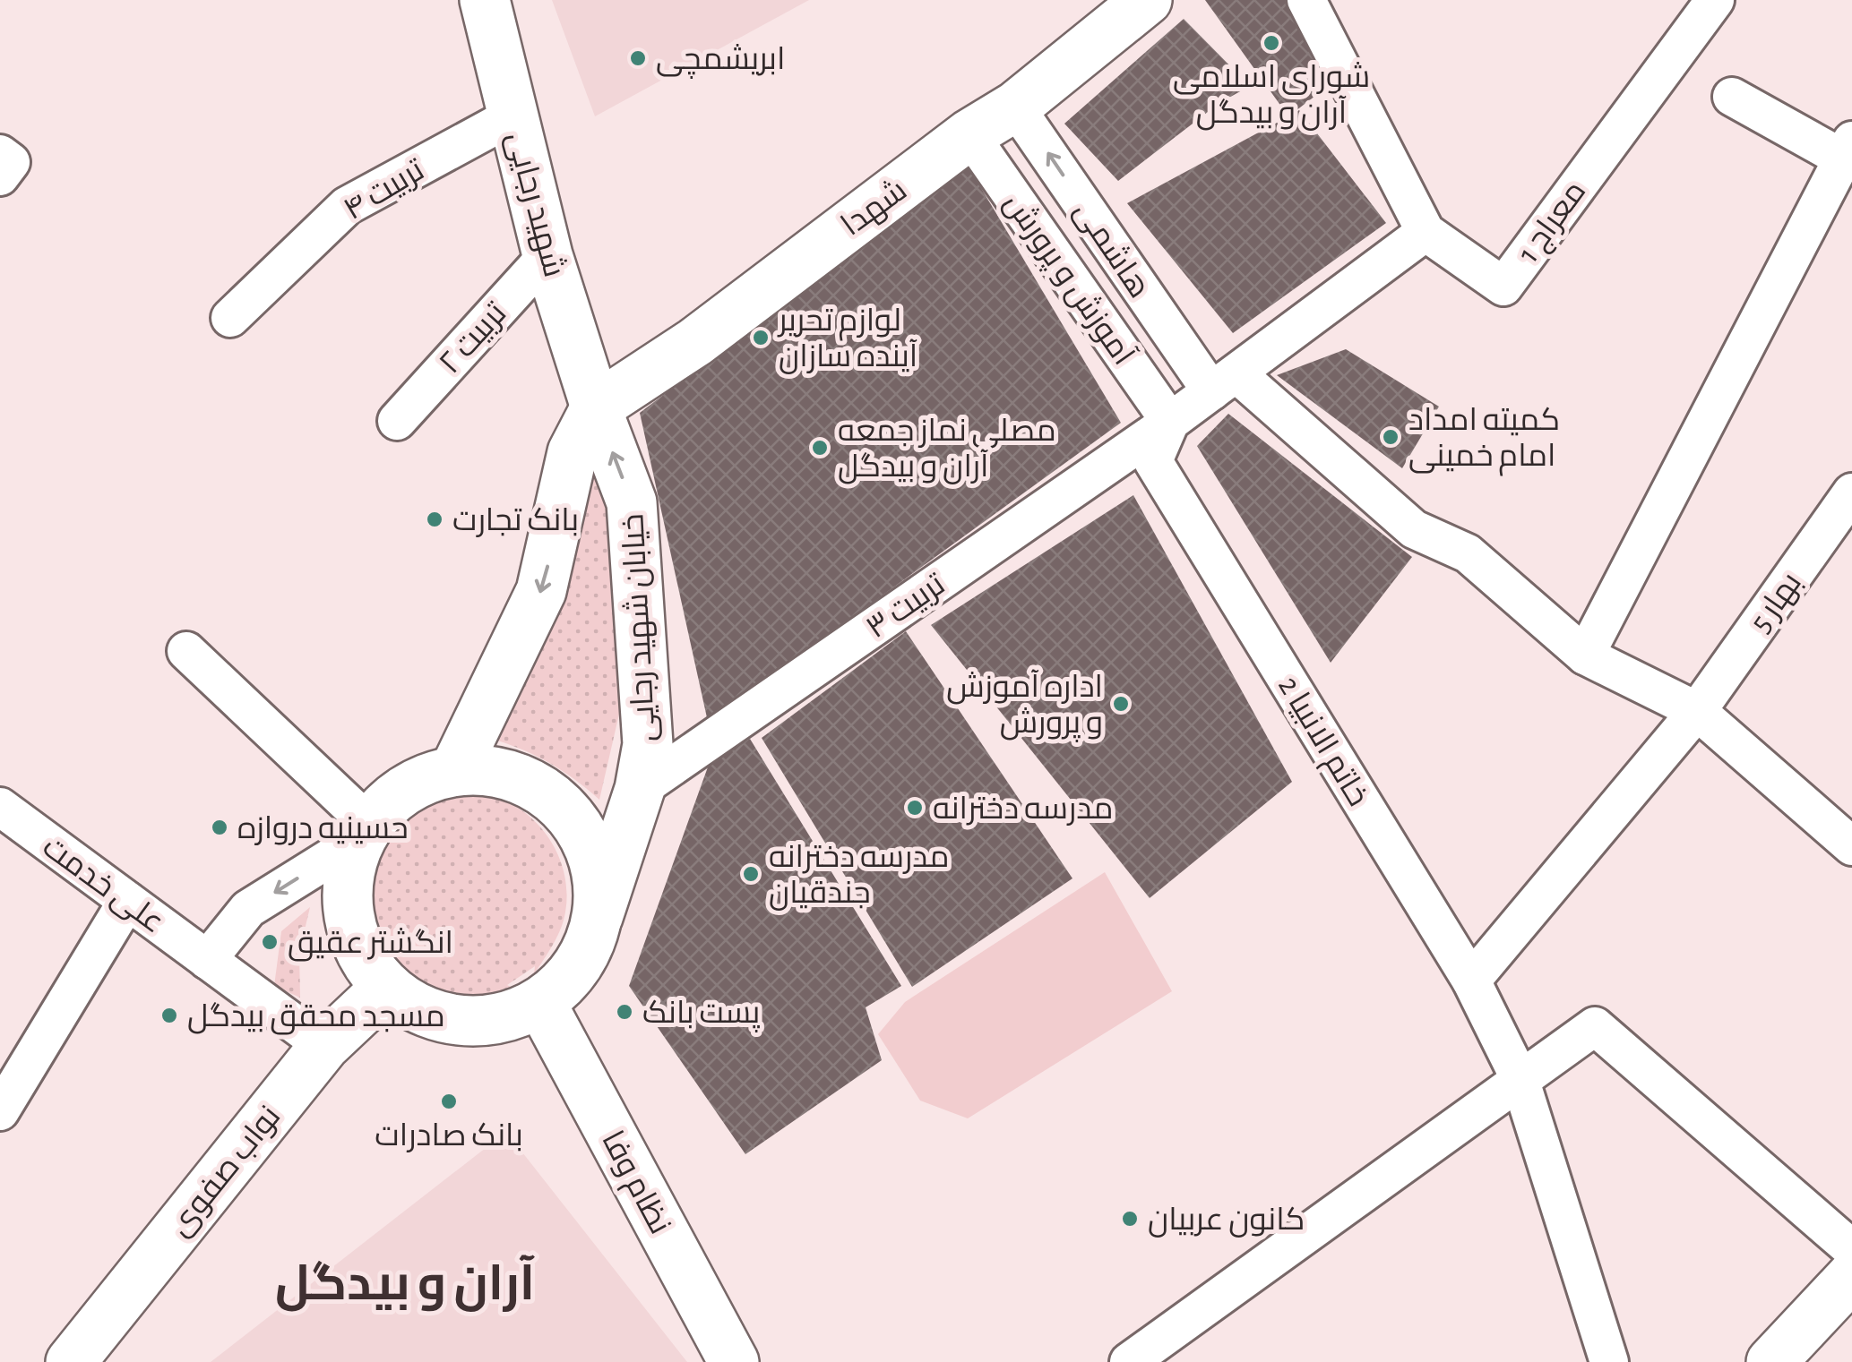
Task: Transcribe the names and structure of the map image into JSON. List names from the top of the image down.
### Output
{
  "streets": {
    "main road": [
      "شهید رجایی",
      "شهدا",
      "خیابان شهید رجایی",
      "نواب صفوی",
      "نظام وفا"
    ],
    "street": [
      "تربیت ۴",
      "معراج 1",
      "هاشمی",
      "آموزش و پرورش",
      "تربیت ۲",
      "بهار 5",
      "تربیت ۳",
      "خاتم الانبیا 2",
      "علی خدمت"
    ]
  },
  "crossings": [
    ["تربیت ۴", "شهید رجایی"],
    ["شهید رجایی", "شهدا"],
    ["شهید رجایی", "تربیت ۲"],
    ["شهید رجایی", "خیابان شهید رجایی"],
    ["شهدا", "هاشمی"],
    ["شهدا", "آموزش و پرورش"],
    ["شهدا", "خیابان شهید رجایی"],
    ["هاشمی", "بهار 5"],
    ["آموزش و پرورش", "تربیت ۳"],
    ["آموزش و پرورش", "خاتم الانبیا 2"],
    ["بهار 5", "خاتم الانبیا 2"],
    ["تربیت ۳", "خیابان شهید رجایی"],
    ["تربیت ۳", "خاتم الانبیا 2"],
    ["خیابان شهید رجایی", "نواب صفوی"],
    ["خیابان شهید رجایی", "نظام وفا"],
    ["علی خدمت", "نواب صفوی"],
    ["نواب صفوی", "نظام وفا"]
  ],
  "one_way": ["خیابان شهید رجایی"],
  "districts": ["آران و بیدگل"],
  "places": [
    "شورای اسلامی آران و بیدگل",
    "ابریشمچی",
    "لوازم تحریر آینده سازان",
    "کمیته امداد امام خمینی",
    "مصلی نماز جمعه آران و بیدگل",
    "بانک تجارت",
    "اداره آموزش و پرورش",
    "مدرسه دخترانه",
    "حسینیه دروازه",
    "مدرسه دخترانه جندقیان",
    "انگشتر عقیق",
    "پست بانک",
    "مسجد محقق بیدگل",
    "بانک صادرات",
    "کانون عربیان"
  ]
}
